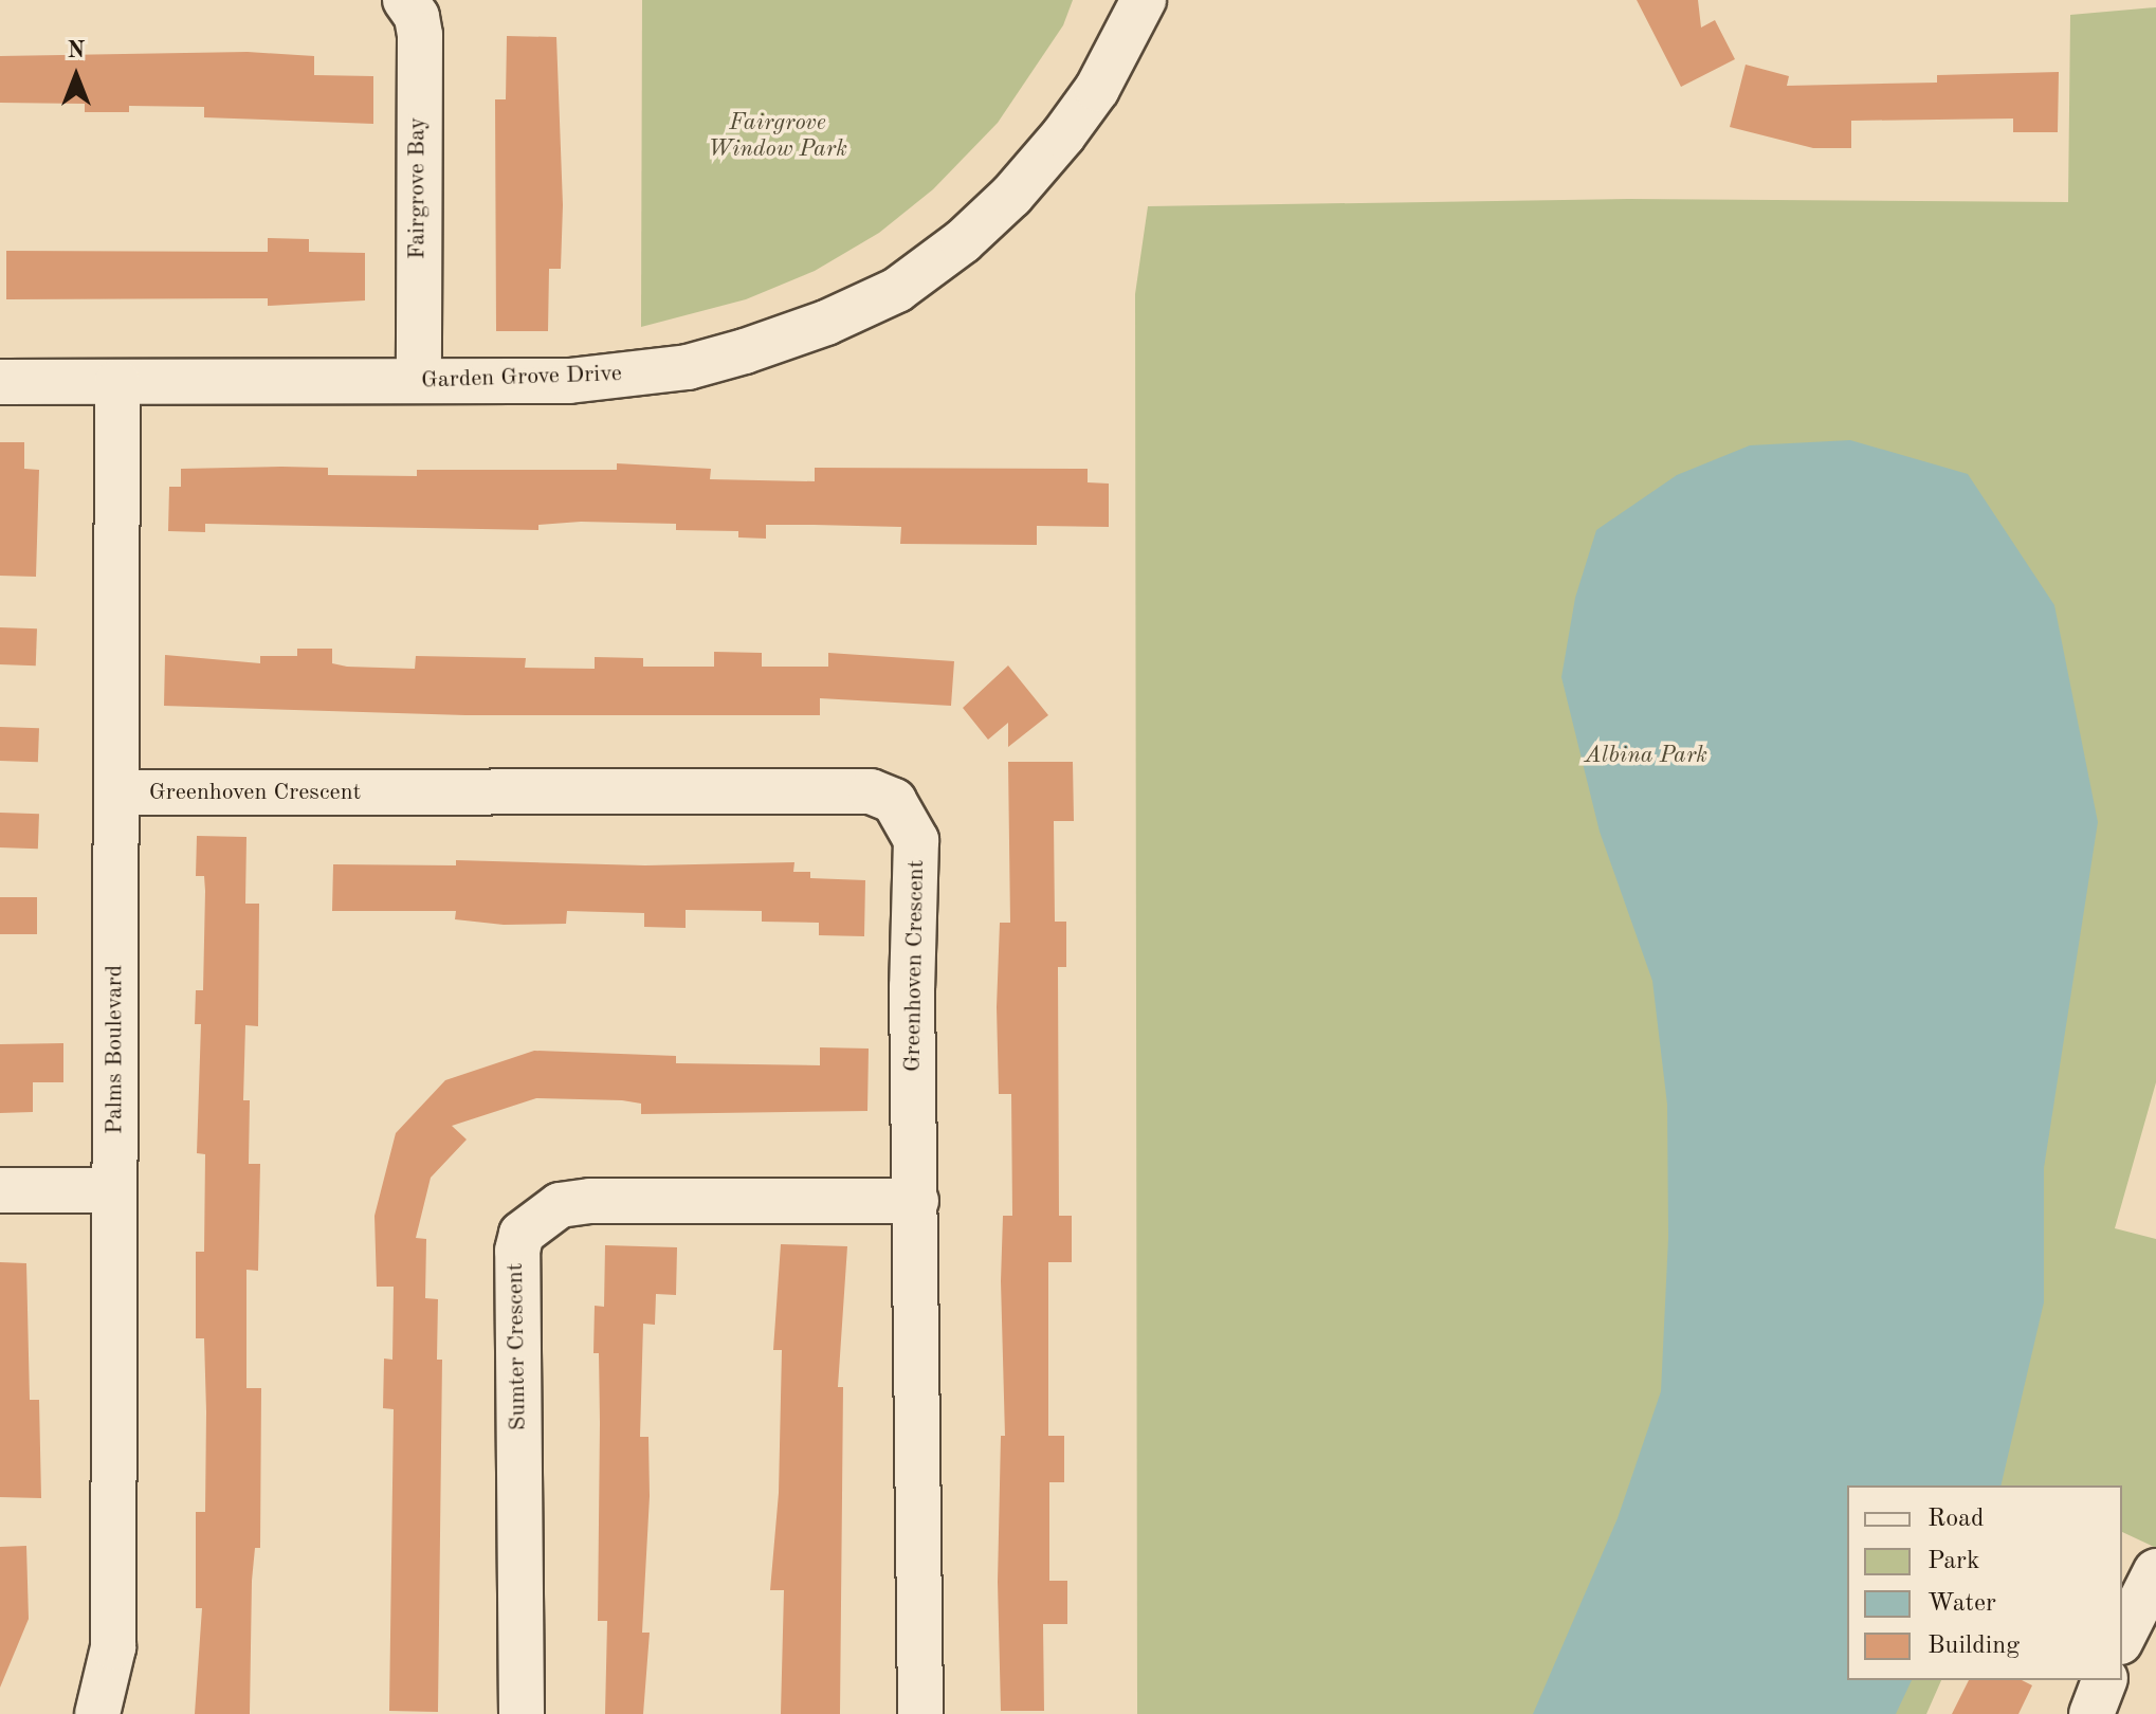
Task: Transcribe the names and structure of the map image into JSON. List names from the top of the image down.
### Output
{
  "streets": {
    "street": [
      "Fairgrove Bay",
      "Garden Grove Drive",
      "Greenhoven Crescent",
      "Palms Boulevard",
      "Sumter Crescent"
    ]
  },
  "crossings": [
    ["Fairgrove Bay", "Garden Grove Drive"],
    ["Garden Grove Drive", "Palms Boulevard"],
    ["Greenhoven Crescent", "Palms Boulevard"],
    ["Greenhoven Crescent", "Sumter Crescent"]
  ],
  "parks": ["Fairgrove Window Park", "Albina Park"],
  "legend": [
    "Road",
    "Park",
    "Water",
    "Building"
  ],
  "north": "top"
}
